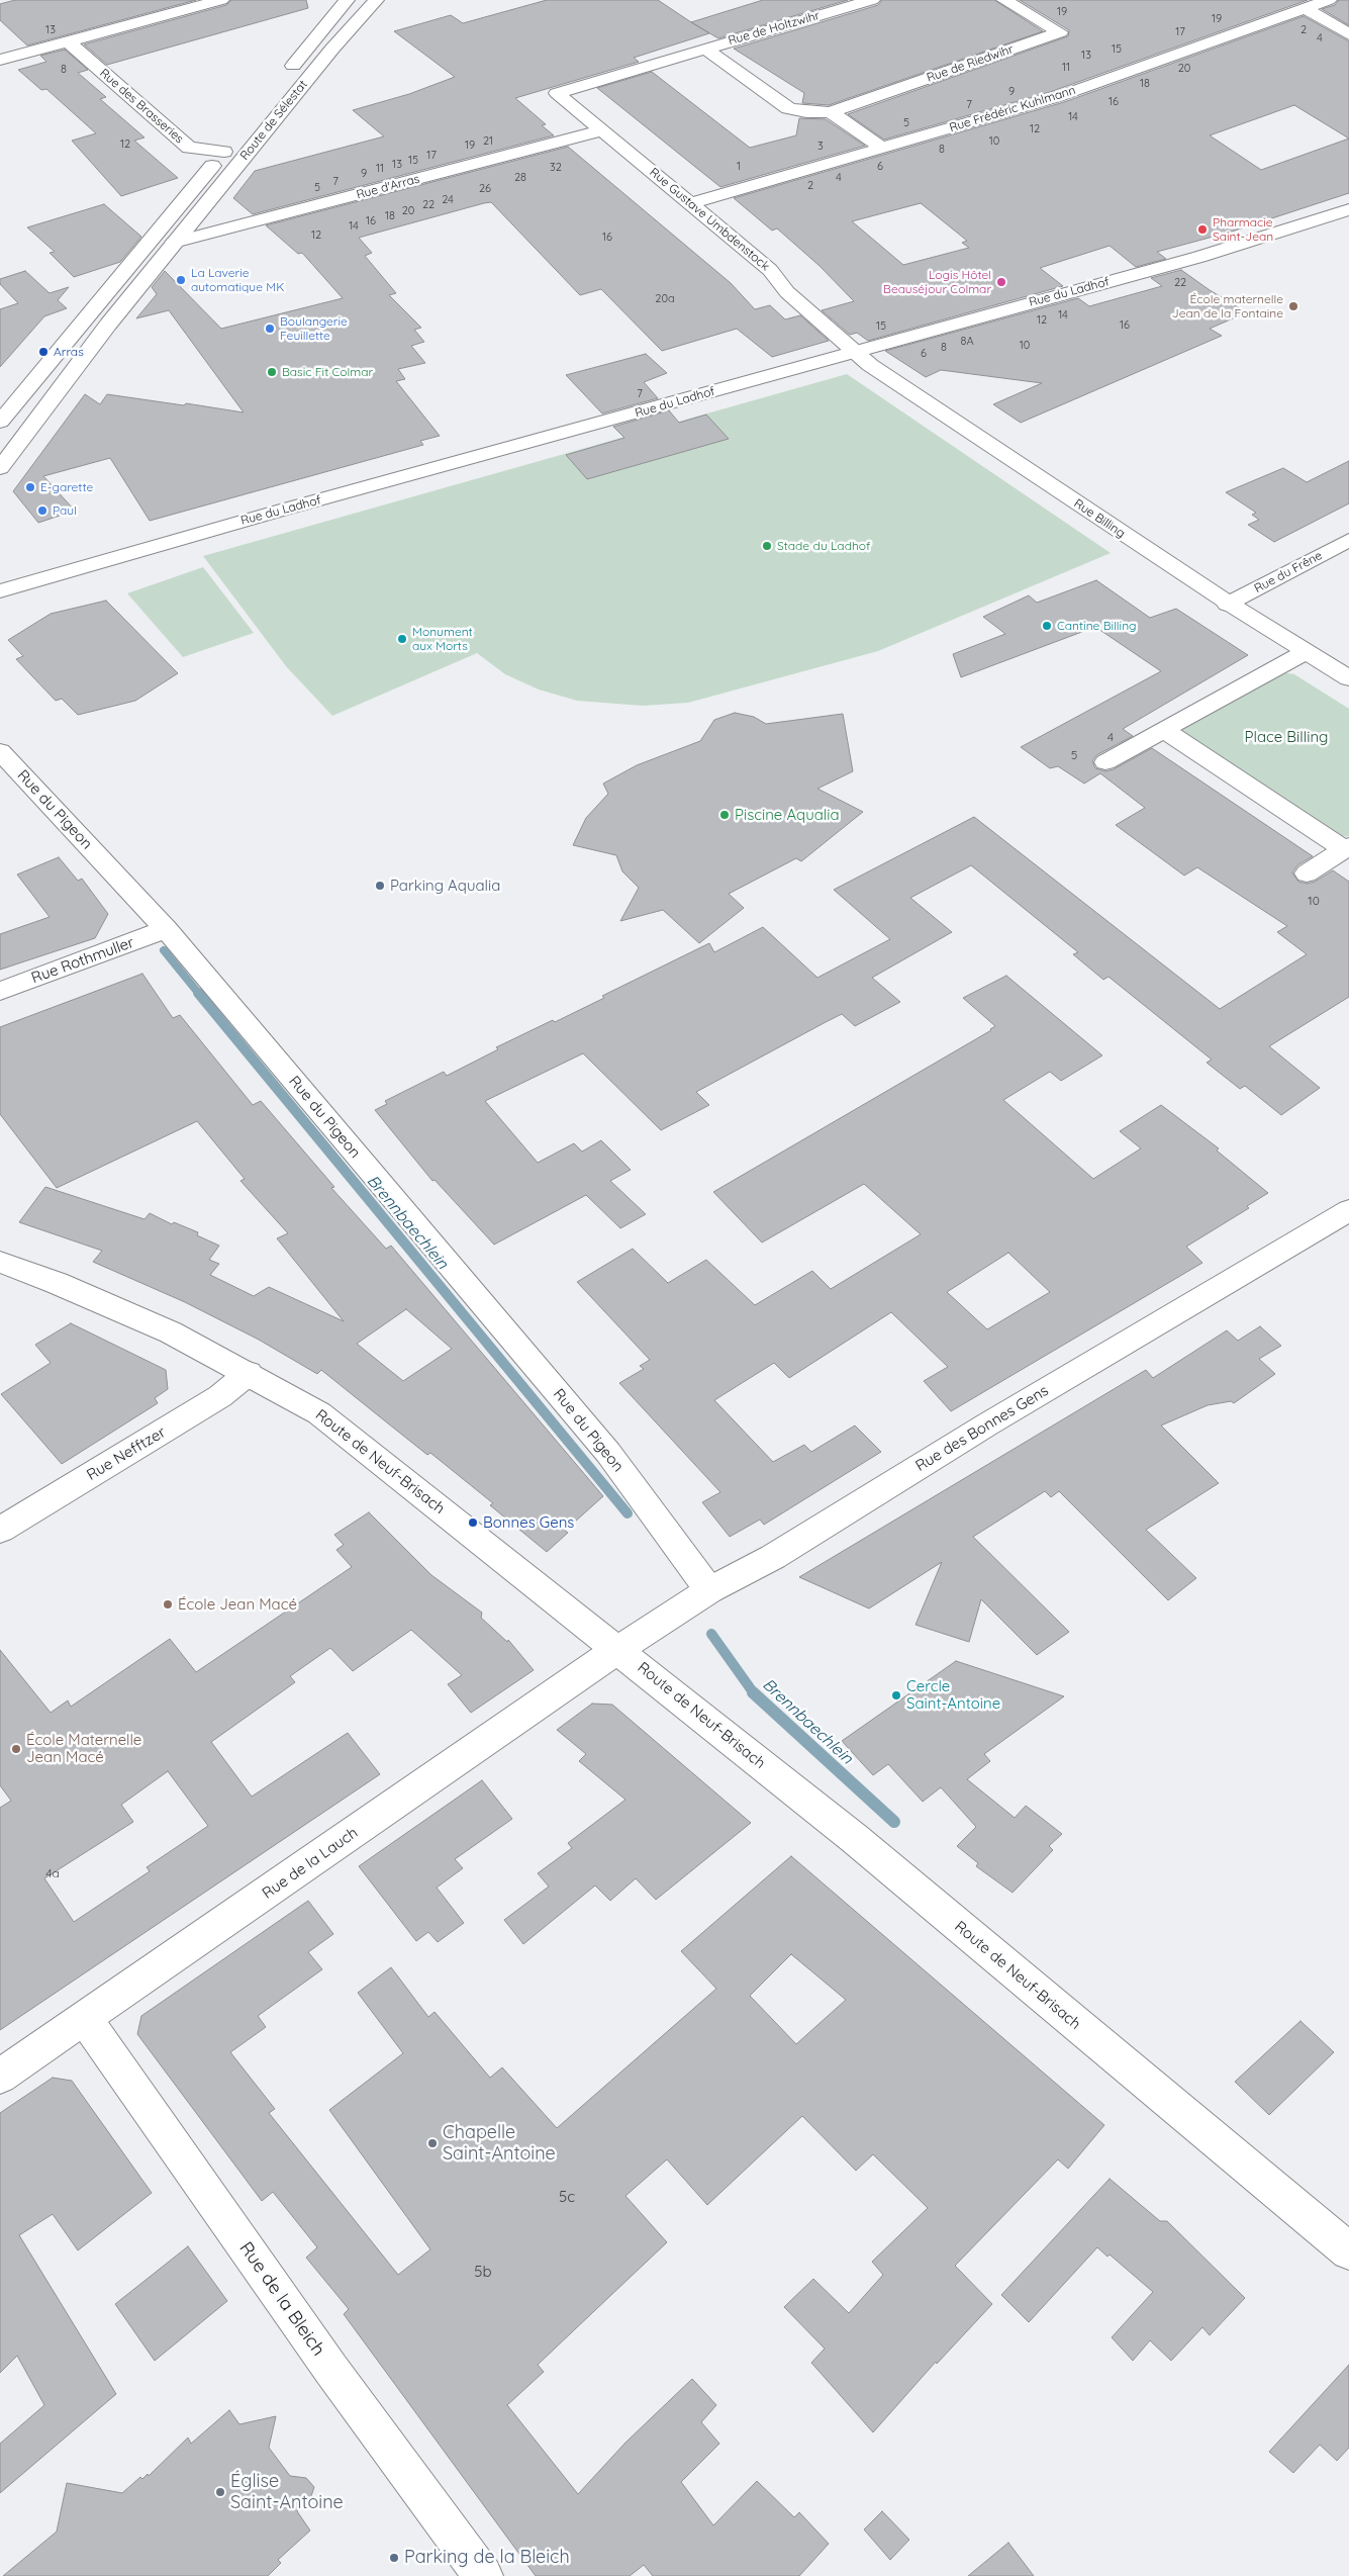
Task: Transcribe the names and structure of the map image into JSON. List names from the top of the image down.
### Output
{
  "streets": {
    "street": [
      "Rue de Holtzwihr",
      "Rue de Riedwihr",
      "Rue des Brasseries",
      "Rue Frédéric Kuhlmann",
      "Route de Sélestat",
      "Rue d'Arras",
      "Rue Gustave Umbdenstock",
      "Rue du Ladhof",
      "Rue Billing",
      "Rue du Frêne",
      "Rue du Pigeon",
      "Rue Rothmuller",
      "Rue des Bonnes Gens",
      "Rue Nefftzer",
      "Route de Neuf-Brisach",
      "Rue de la Lauch",
      "Rue de la Bleich"
    ]
  },
  "crossings": [
    ["Rue de Holtzwihr", "Rue de Riedwihr"],
    ["Rue de Holtzwihr", "Rue Gustave Umbdenstock"],
    ["Rue des Brasseries", "Route de Sélestat"],
    ["Rue Frédéric Kuhlmann", "Rue Gustave Umbdenstock"],
    ["Route de Sélestat", "Rue d'Arras"],
    ["Rue d'Arras", "Rue Gustave Umbdenstock"],
    ["Rue Gustave Umbdenstock", "Rue du Ladhof"],
    ["Rue Gustave Umbdenstock", "Rue Billing"],
    ["Rue du Ladhof", "Rue Billing"],
    ["Rue Billing", "Rue du Frêne"],
    ["Rue du Pigeon", "Rue Rothmuller"],
    ["Rue du Pigeon", "Rue des Bonnes Gens"],
    ["Rue des Bonnes Gens", "Route de Neuf-Brisach"],
    ["Rue des Bonnes Gens", "Rue de la Lauch"],
    ["Rue Nefftzer", "Route de Neuf-Brisach"],
    ["Route de Neuf-Brisach", "Rue de la Lauch"],
    ["Rue de la Lauch", "Rue de la Bleich"]
  ],
  "water": ["Brennbaechlein"],
  "parks": ["Place Billing"],
  "places": [
    "Pharmacie Saint-Jean",
    "La Laverie automatique MK",
    "Logis Hôtel Beauséjour Colmar",
    "École maternelle Jean de la Fontaine",
    "Boulangerie Feuillette",
    "Arras",
    "Basic Fit Colmar",
    "E-garette",
    "Paul",
    "Stade du Ladhof",
    "Cantine Billing",
    "Monument aux Morts",
    "Piscine Aqualia",
    "Parking Aqualia",
    "Bonnes Gens",
    "École Jean Macé",
    "Cercle Saint-Antoine",
    "École Maternelle Jean Macé",
    "Chapelle Saint-Antoine",
    "Église Saint-Antoine",
    "Parking de la Bleich"
  ],
  "house_numbers": [
    "19",
    "19",
    "13",
    "2",
    "17",
    "4",
    "15",
    "13",
    "11",
    "20",
    "8",
    "18",
    "9",
    "16",
    "7",
    "14",
    "5",
    "12",
    "21",
    "10",
    "12",
    "19",
    "3",
    "8",
    "17",
    "15",
    "13",
    "1",
    "6",
    "32",
    "11",
    "9",
    "28",
    "4",
    "7",
    "2",
    "5",
    "26",
    "24",
    "22",
    "20",
    "18",
    "16",
    "14",
    "12",
    "16",
    "22",
    "20a",
    "14",
    "12",
    "16",
    "15",
    "8A",
    "10",
    "8",
    "6",
    "7",
    "4",
    "5",
    "10",
    "4a",
    "5c",
    "5b"
  ]
}
